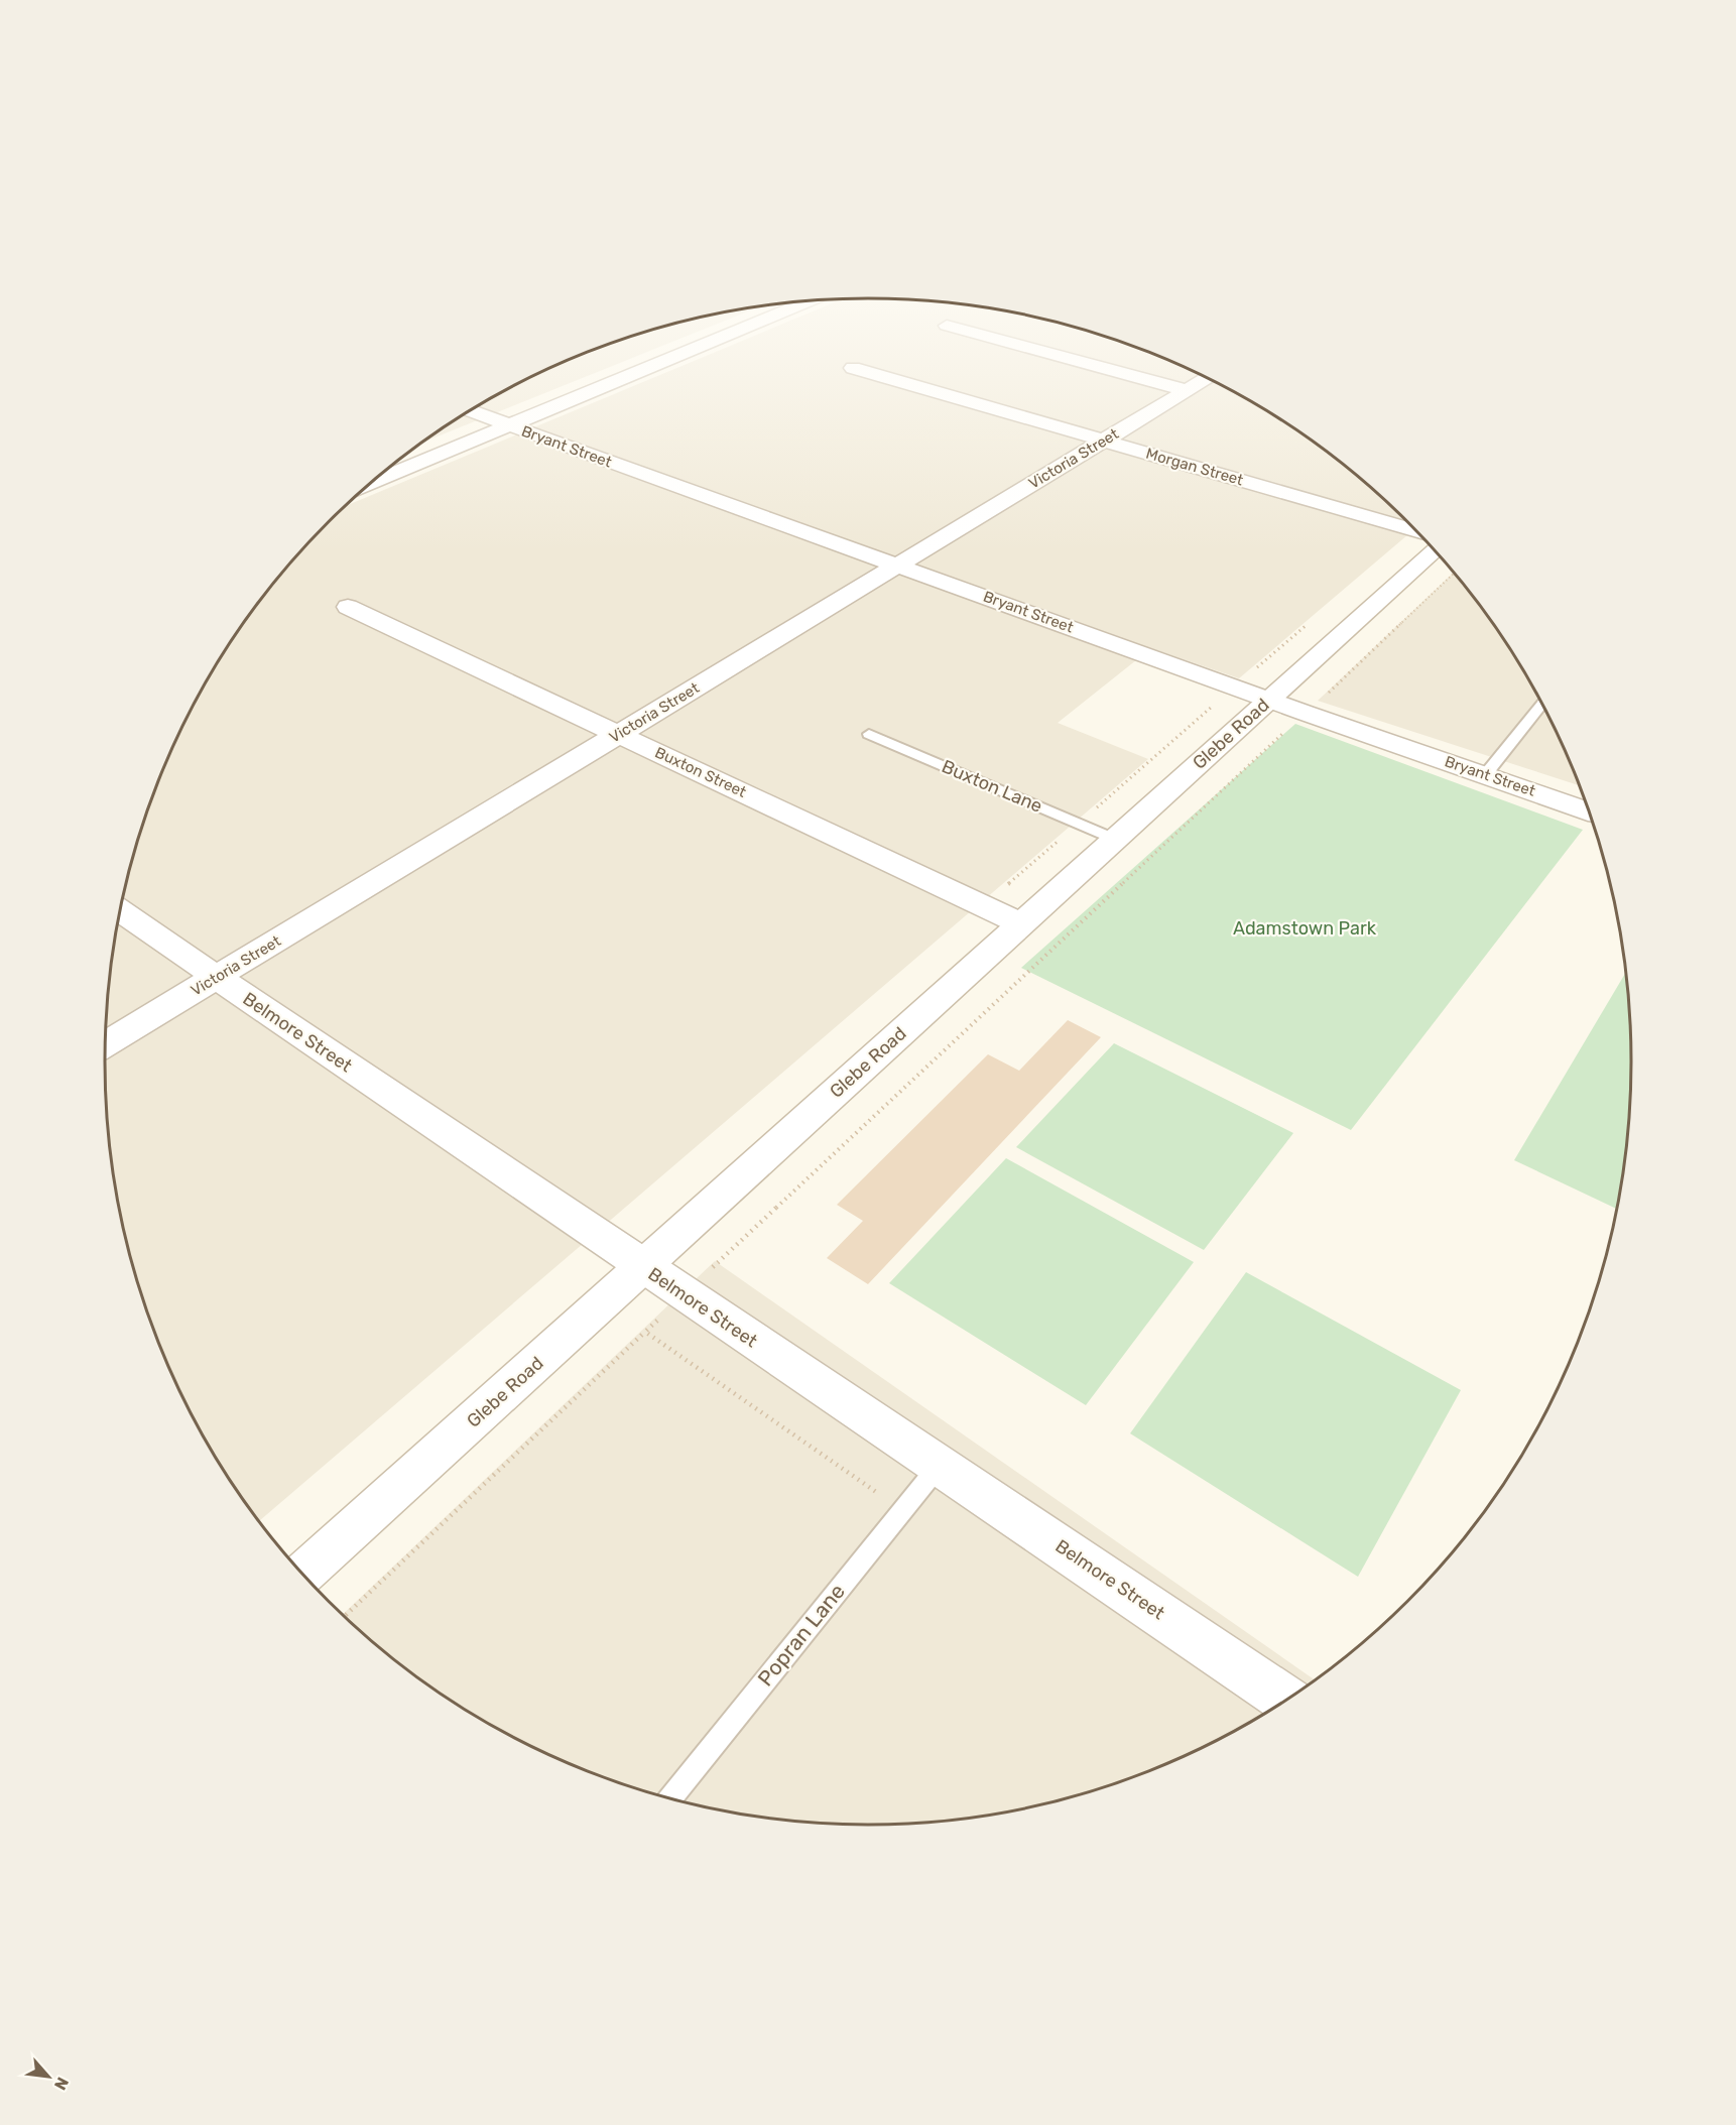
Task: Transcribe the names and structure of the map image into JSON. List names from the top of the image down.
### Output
{
  "streets": {
    "street": [
      "Bryant Street",
      "Victoria Street",
      "Morgan Street",
      "Glebe Road",
      "Buxton Street",
      "Belmore Street"
    ],
    "lane": ["Buxton Lane", "Popran Lane"]
  },
  "crossings": [
    ["Bryant Street", "Victoria Street"],
    ["Bryant Street", "Glebe Road"],
    ["Victoria Street", "Morgan Street"],
    ["Victoria Street", "Buxton Street"],
    ["Victoria Street", "Belmore Street"],
    ["Glebe Road", "Buxton Street"],
    ["Glebe Road", "Buxton Lane"],
    ["Glebe Road", "Belmore Street"],
    ["Belmore Street", "Popran Lane"]
  ],
  "parks": ["Adamstown Park"],
  "north": "bottom right"
}
